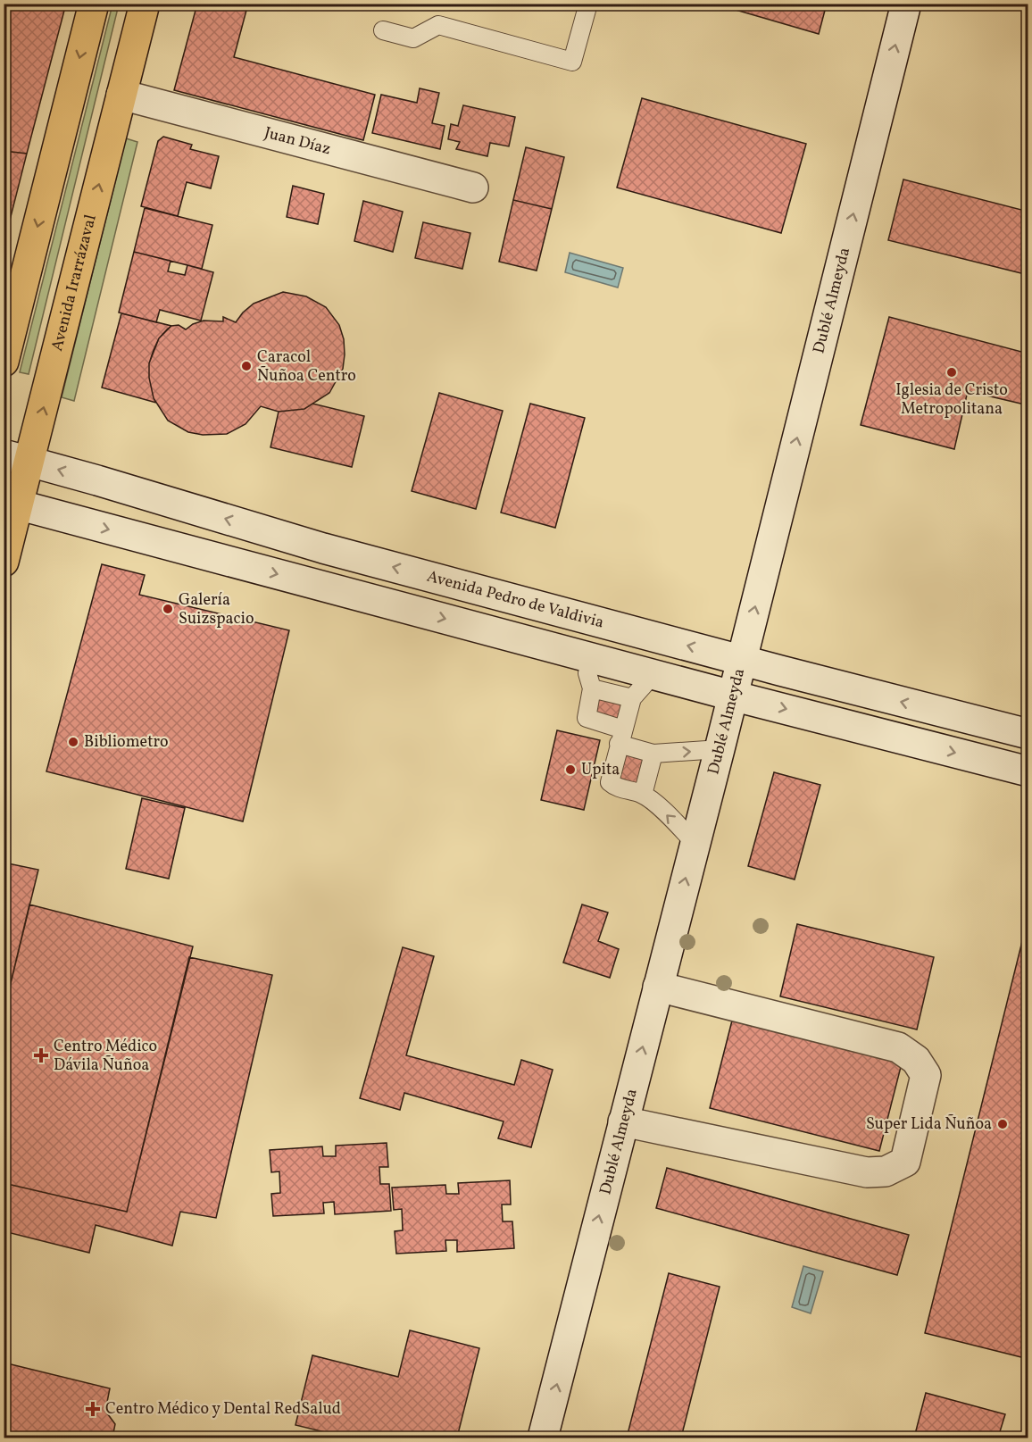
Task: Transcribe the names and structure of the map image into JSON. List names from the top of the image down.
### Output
{
  "streets": {
    "main road": [
      "Juan Díaz",
      "Avenida Irarrázaval",
      "Dublé Almeyda",
      "Avenida Pedro de Valdivia"
    ]
  },
  "crossings": [
    ["Juan Díaz", "Avenida Irarrázaval"],
    ["Avenida Irarrázaval", "Avenida Pedro de Valdivia"],
    ["Dublé Almeyda", "Avenida Pedro de Valdivia"]
  ],
  "one_way": ["Dublé Almeyda"],
  "places": {
    "other": [
      "Caracol Ñuñoa Centro",
      "Iglesia de Cristo Metropolitana",
      "Galería Suizspacio",
      "Bibliometro",
      "Upita",
      "Super Lida Ñuñoa"
    ],
    "health": ["Centro Médico Dávila Ñuñoa", "Centro Médico y Dental RedSalud"]
  }
}
